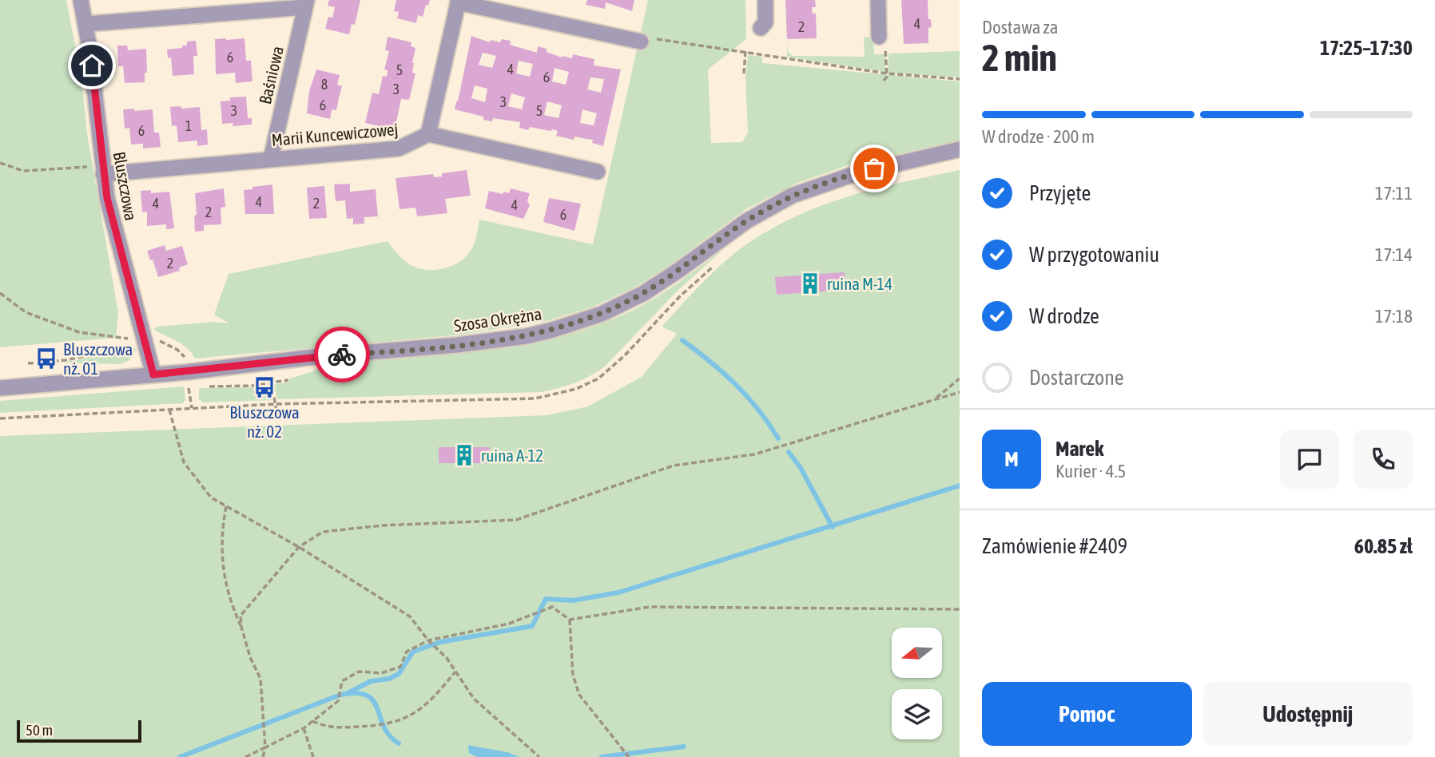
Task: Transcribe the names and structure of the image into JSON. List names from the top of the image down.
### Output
{
  "streets": {
    "street": [
      "Baśniowa",
      "Marii Kuncewiczowej",
      "Bluszczowa",
      "Szosa Okrężna"
    ]
  },
  "crossings": [
    ["Baśniowa", "Marii Kuncewiczowej"],
    ["Marii Kuncewiczowej", "Bluszczowa"],
    ["Bluszczowa", "Szosa Okrężna"]
  ],
  "places": {
    "building": ["ruina M-14", "ruina A-12"],
    "bus stop": ["Bluszczowa nż. 01", "Bluszczowa nż. 02"]
  },
  "house_numbers": [
    "4",
    "2",
    "6",
    "4",
    "5",
    "6",
    "8",
    "3",
    "3",
    "6",
    "3",
    "5",
    "1",
    "6",
    "4",
    "4",
    "2",
    "4",
    "2",
    "6",
    "2"
  ],
  "scale_bar": "50 m",
  "north": "left",
  "page": {
    "heading": ["2 min", "Dostawa za", "17:25–17:30"],
    "panel": [
      "Marek",
      "Kurier · 4.5",
      "Zamówienie #2409",
      "60.85 zł"
    ],
    "bar": "W drodze · 200 m",
    "list": [
      ["Przyjęte", "17:11"],
      ["W przygotowaniu", "17:14"],
      ["W drodze", "17:18"],
      "Dostarczone"
    ],
    "round": "M",
    "buttons": ["Pomoc", "Udostępnij"],
    "scale": "50 m"
  }
}
